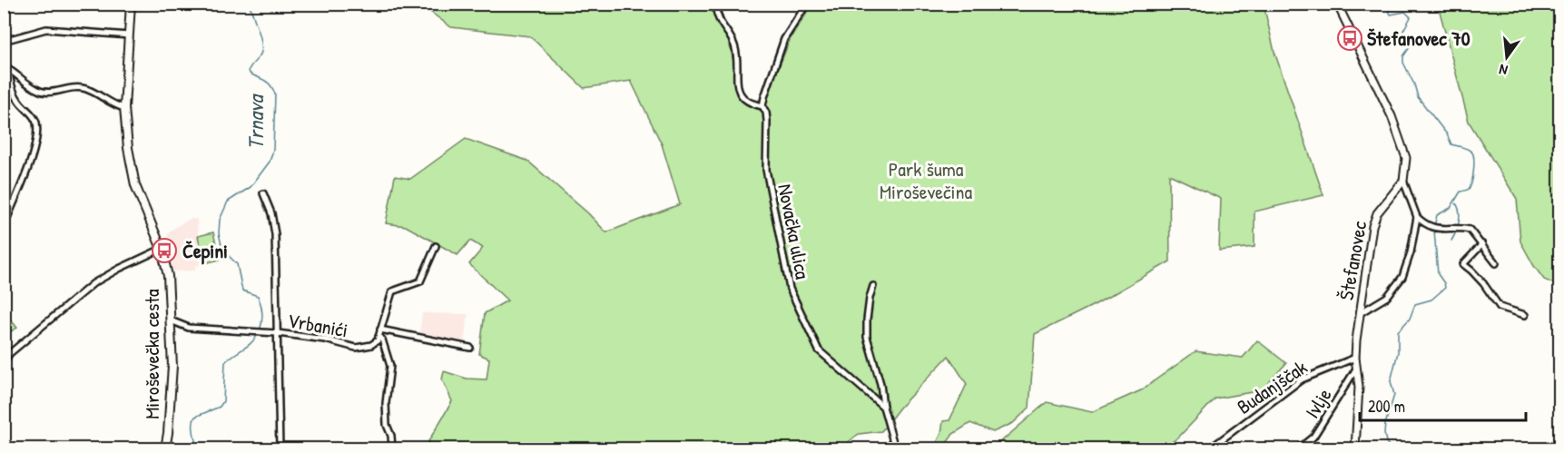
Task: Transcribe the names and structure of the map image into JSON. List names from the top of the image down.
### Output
{
  "streets": {
    "main road": ["Miroševečka cesta"],
    "street": [
      "Novačka ulica",
      "Štefanovec",
      "Vrbanići",
      "Budanjščak",
      "Ivlje"
    ]
  },
  "crossings": [
    ["Štefanovec", "Budanjščak"],
    ["Štefanovec", "Ivlje"],
    ["Vrbanići", "Miroševečka cesta"]
  ],
  "water": ["Trnava"],
  "parks": ["Park šuma Miroševečina"],
  "places": {
    "bus stop": ["Štefanovec 70", "Čepini"]
  },
  "scale_bar": "200 m",
  "north": "bottom"
}
